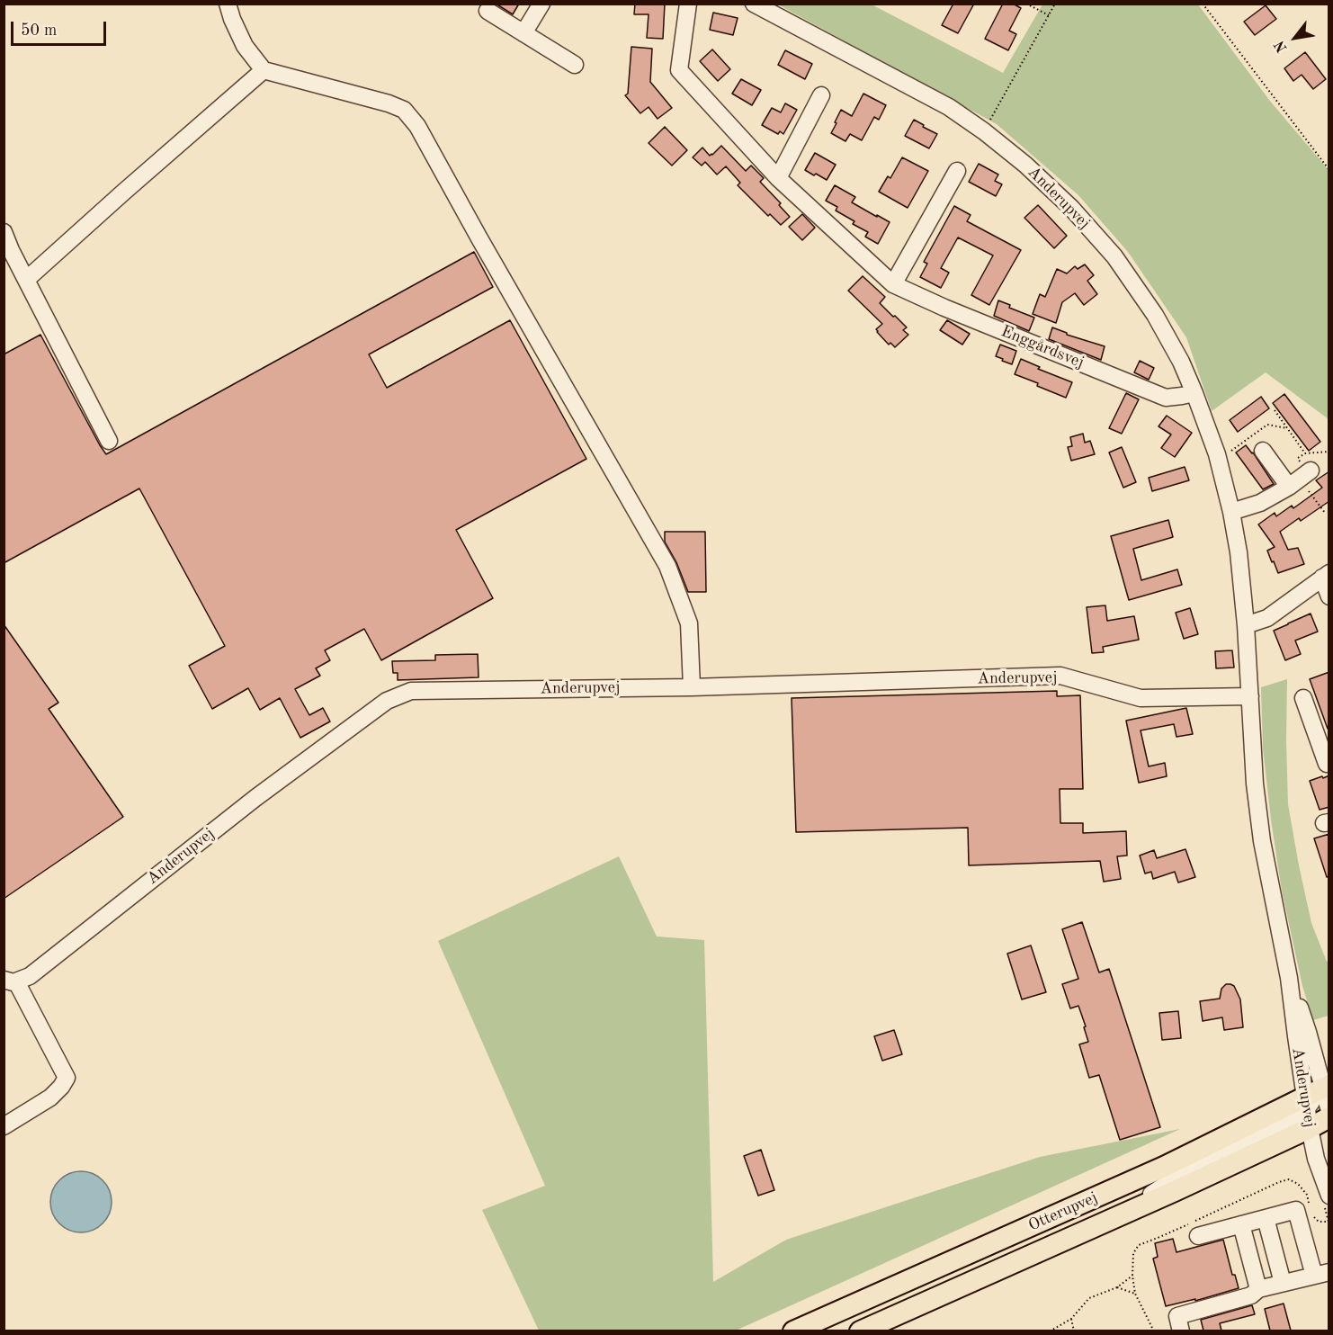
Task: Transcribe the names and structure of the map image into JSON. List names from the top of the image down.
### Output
{
  "streets": {
    "main road": ["Otterupvej"],
    "street": ["Anderupvej", "Enggårdsvej"]
  },
  "crossings": [
    ["Anderupvej", "Enggårdsvej"],
    ["Anderupvej", "Otterupvej"]
  ],
  "scale_bar": "50 m",
  "north": "bottom left"
}
